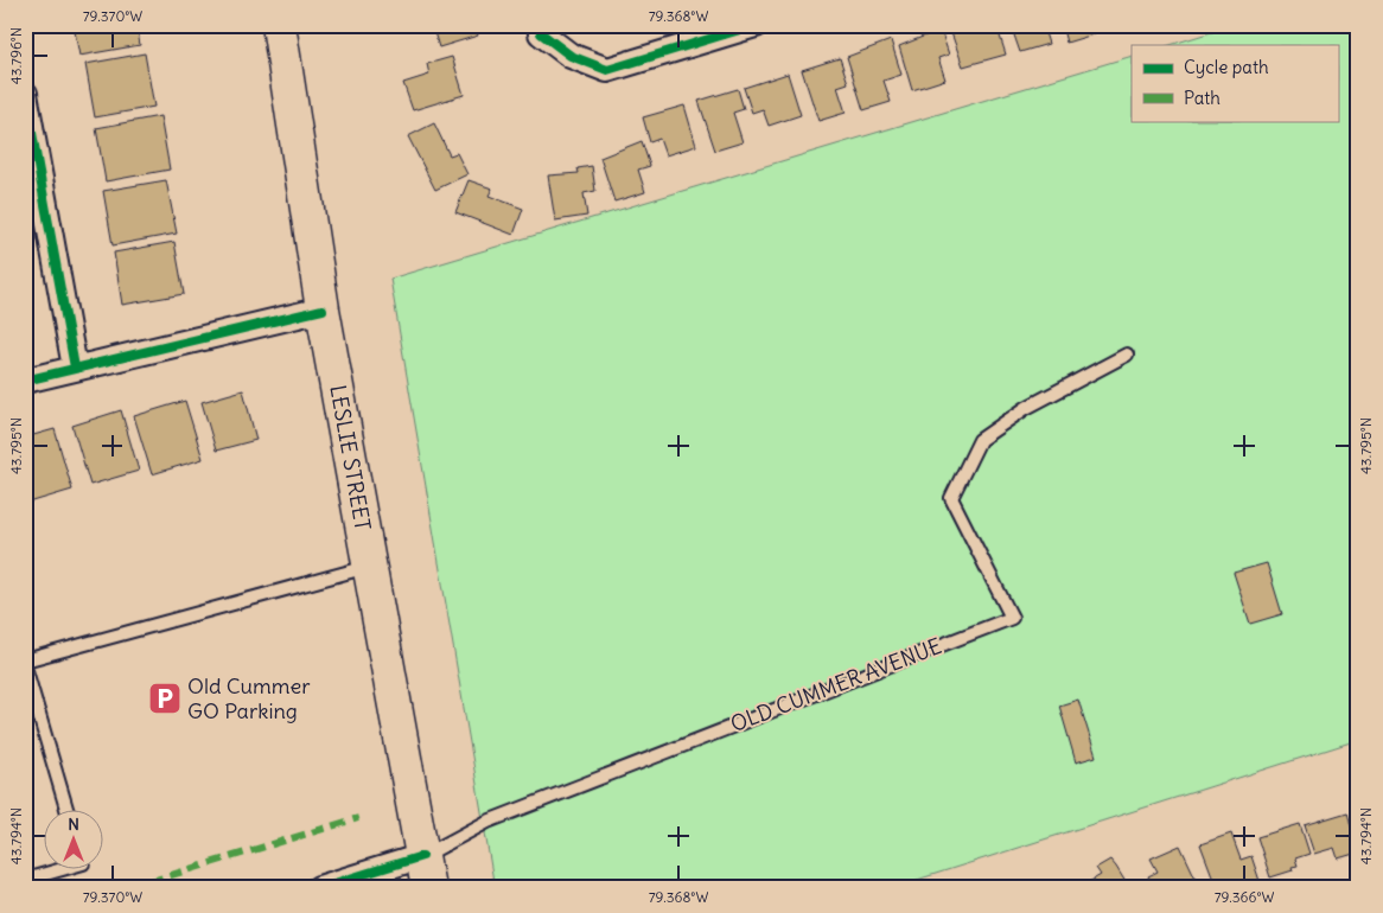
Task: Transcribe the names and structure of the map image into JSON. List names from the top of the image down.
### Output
{
  "streets": {
    "main road": ["LESLIE STREET"],
    "street": ["OLD CUMMER AVENUE"]
  },
  "crossings": [
    ["LESLIE STREET", "OLD CUMMER AVENUE"]
  ],
  "places": {
    "parking": ["Old Cummer GO Parking"]
  },
  "legend": ["Cycle path", "Path"],
  "north": "top",
  "coordinates": [
    "79.370°W",
    "79.368°W",
    "43.796°N",
    "43.795°N",
    "43.794°N",
    "79.366°W"
  ]
}
